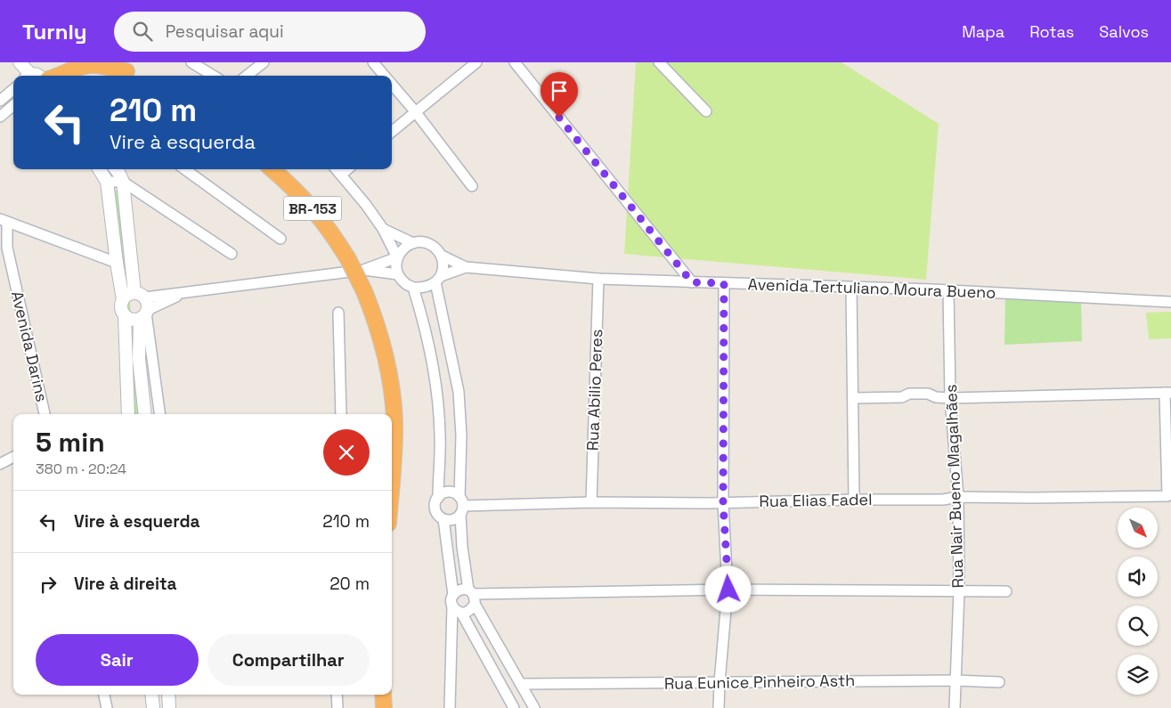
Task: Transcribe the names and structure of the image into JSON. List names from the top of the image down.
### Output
{
  "streets": {
    "highway": ["BR-153"],
    "street": [
      "Avenida Tertuliano Moura Bueno",
      "Avenida Darins",
      "Rua Abilio Peres",
      "Rua Nair Bueno Magalhães",
      "Rua Elias Fadel",
      "Rua Eunice Pinheiro Asth"
    ]
  },
  "crossings": [
    ["Avenida Tertuliano Moura Bueno", "Rua Abilio Peres"],
    ["Avenida Tertuliano Moura Bueno", "Rua Nair Bueno Magalhães"],
    ["Rua Abilio Peres", "Rua Elias Fadel"],
    ["Rua Nair Bueno Magalhães", "Rua Elias Fadel"],
    ["Rua Nair Bueno Magalhães", "Rua Eunice Pinheiro Asth"]
  ],
  "north": "bottom right",
  "page": {
    "header": "Turnly",
    "search": "Pesquisar aqui",
    "nav": ["Mapa", "Rotas", "Salvos"],
    "turn": ["210 m", "Vire à esquerda"],
    "heading": ["5 min", "380 m · 20:24"],
    "list": [
      {
        "name": "Vire à esquerda",
        "value": "210 m"
      },
      {
        "name": "Vire à direita",
        "value": "20 m"
      }
    ],
    "buttons": ["Sair", "Compartilhar"]
  }
}
